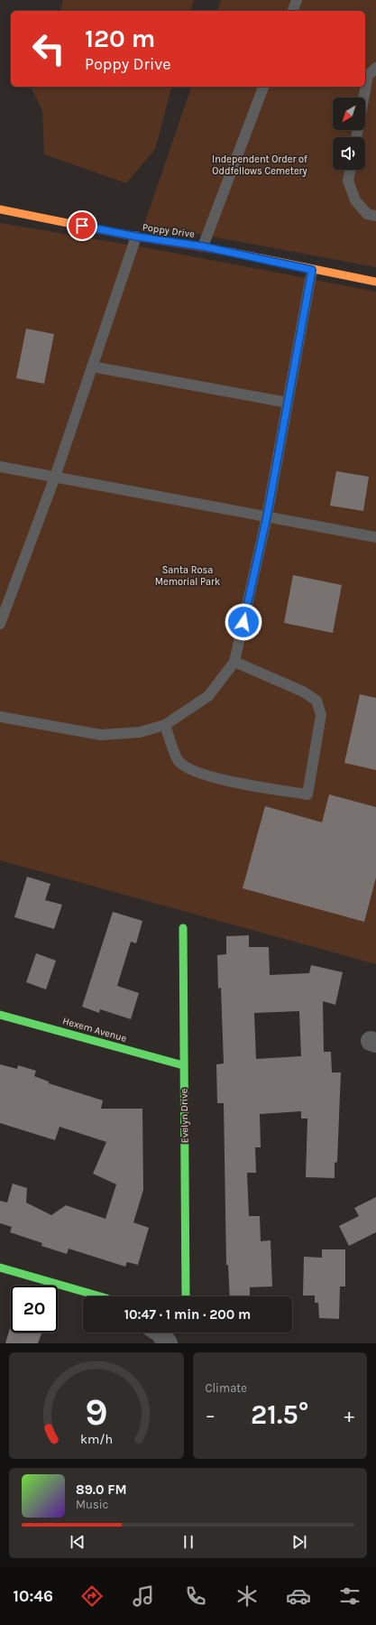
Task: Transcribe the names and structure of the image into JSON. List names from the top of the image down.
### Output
{
  "streets": {
    "street": ["Poppy Drive", "Hexem Avenue", "Evelyn Drive"]
  },
  "crossings": [
    ["Hexem Avenue", "Evelyn Drive"]
  ],
  "parks": ["Independent Order of Oddfellows Cemetery", "Santa Rosa Memorial Park"],
  "north": "bottom left",
  "page": {
    "turn": ["120 m", "Poppy Drive"],
    "limit": "20",
    "trip": "10:47 · 1 min · 200 m",
    "tile": "Climate",
    "heat": ["−", "21.5°", "+"],
    "song": ["89.0 FM", "Music"],
    "tabs": "10:46",
    "gauge": ["9", "km/h"]
  }
}
